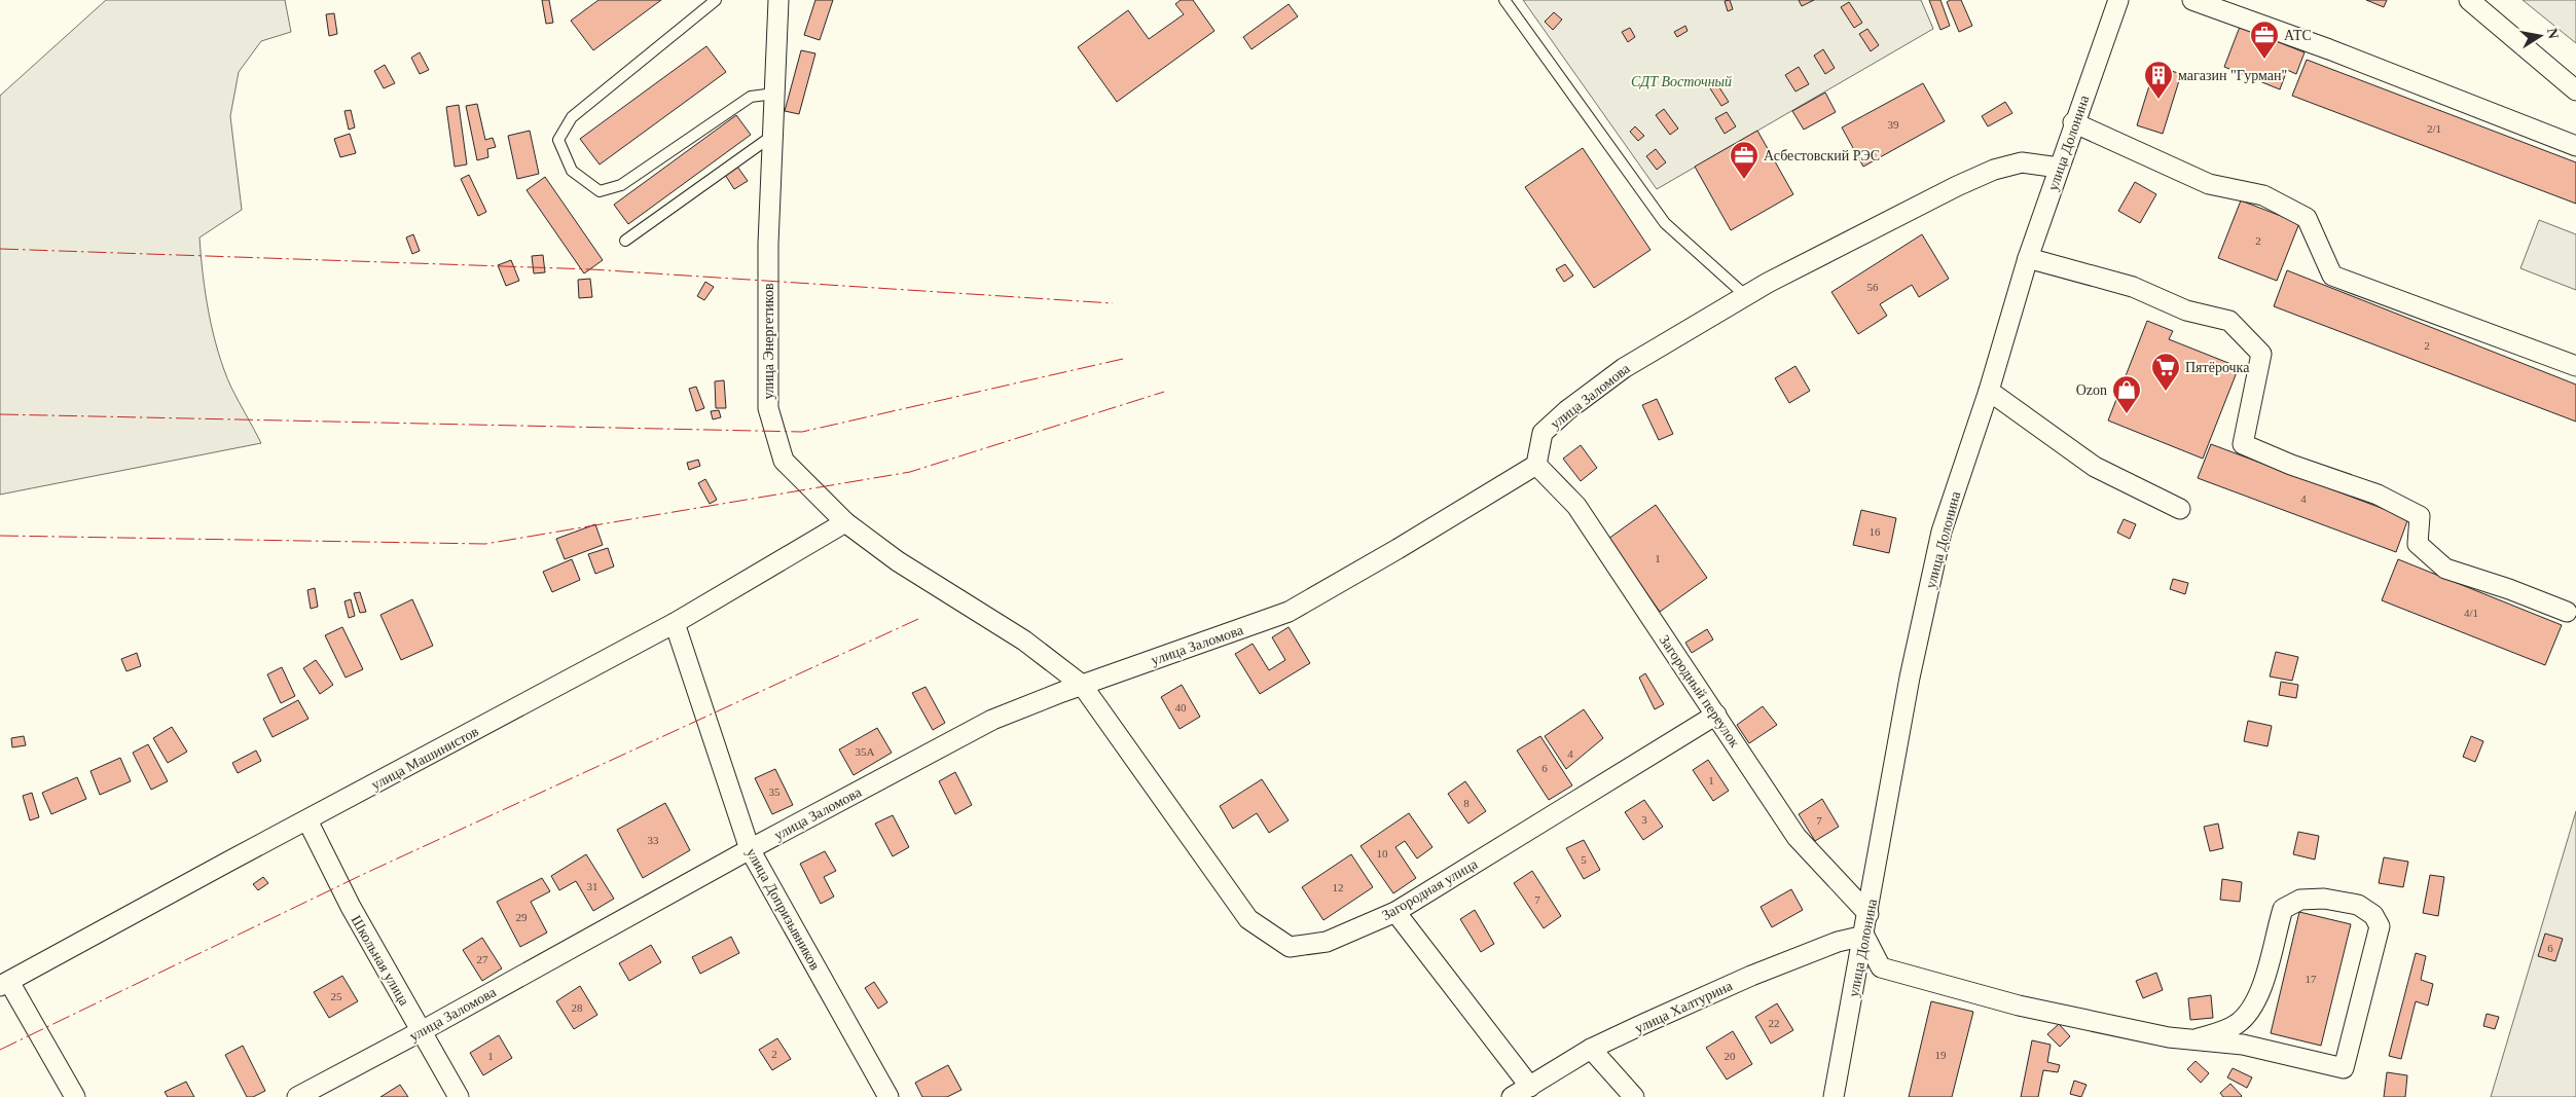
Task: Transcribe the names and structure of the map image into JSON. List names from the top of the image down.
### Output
{
  "streets": {
    "street": [
      "улица Долонина",
      "улица Энергетиков",
      "улица Заломова",
      "Загородный переулок",
      "улица Машинистов",
      "Загородная улица",
      "улица Допризывников",
      "Школьная улица",
      "улица Халтурина"
    ]
  },
  "crossings": [
    ["улица Долонина", "улица Заломова"],
    ["улица Долонина", "Загородный переулок"],
    ["улица Долонина", "улица Халтурина"],
    ["улица Энергетиков", "улица Заломова"],
    ["улица Энергетиков", "улица Машинистов"],
    ["улица Энергетиков", "Загородная улица"],
    ["улица Заломова", "Загородный переулок"],
    ["улица Заломова", "Загородная улица"],
    ["улица Заломова", "улица Допризывников"],
    ["улица Заломова", "Школьная улица"],
    ["Загородный переулок", "Загородная улица"],
    ["улица Машинистов", "улица Допризывников"],
    ["улица Машинистов", "Школьная улица"]
  ],
  "parks": ["СДТ Восточный"],
  "places": {
    "office": ["АТС", "Асбестовский РЭС"],
    "building": ["магазин \"Гурман\""],
    "supermarket": ["Пятёрочка"],
    "shop": ["Ozon"]
  },
  "house_numbers": [
    "39",
    "2/1",
    "2",
    "56",
    "2",
    "4",
    "16",
    "1",
    "4/1",
    "40",
    "35А",
    "4",
    "6",
    "1",
    "35",
    "8",
    "3",
    "7",
    "33",
    "10",
    "5",
    "31",
    "12",
    "7",
    "29",
    "6",
    "27",
    "17",
    "25",
    "28",
    "22",
    "2",
    "19",
    "1",
    "20"
  ],
  "north": "right"
}
